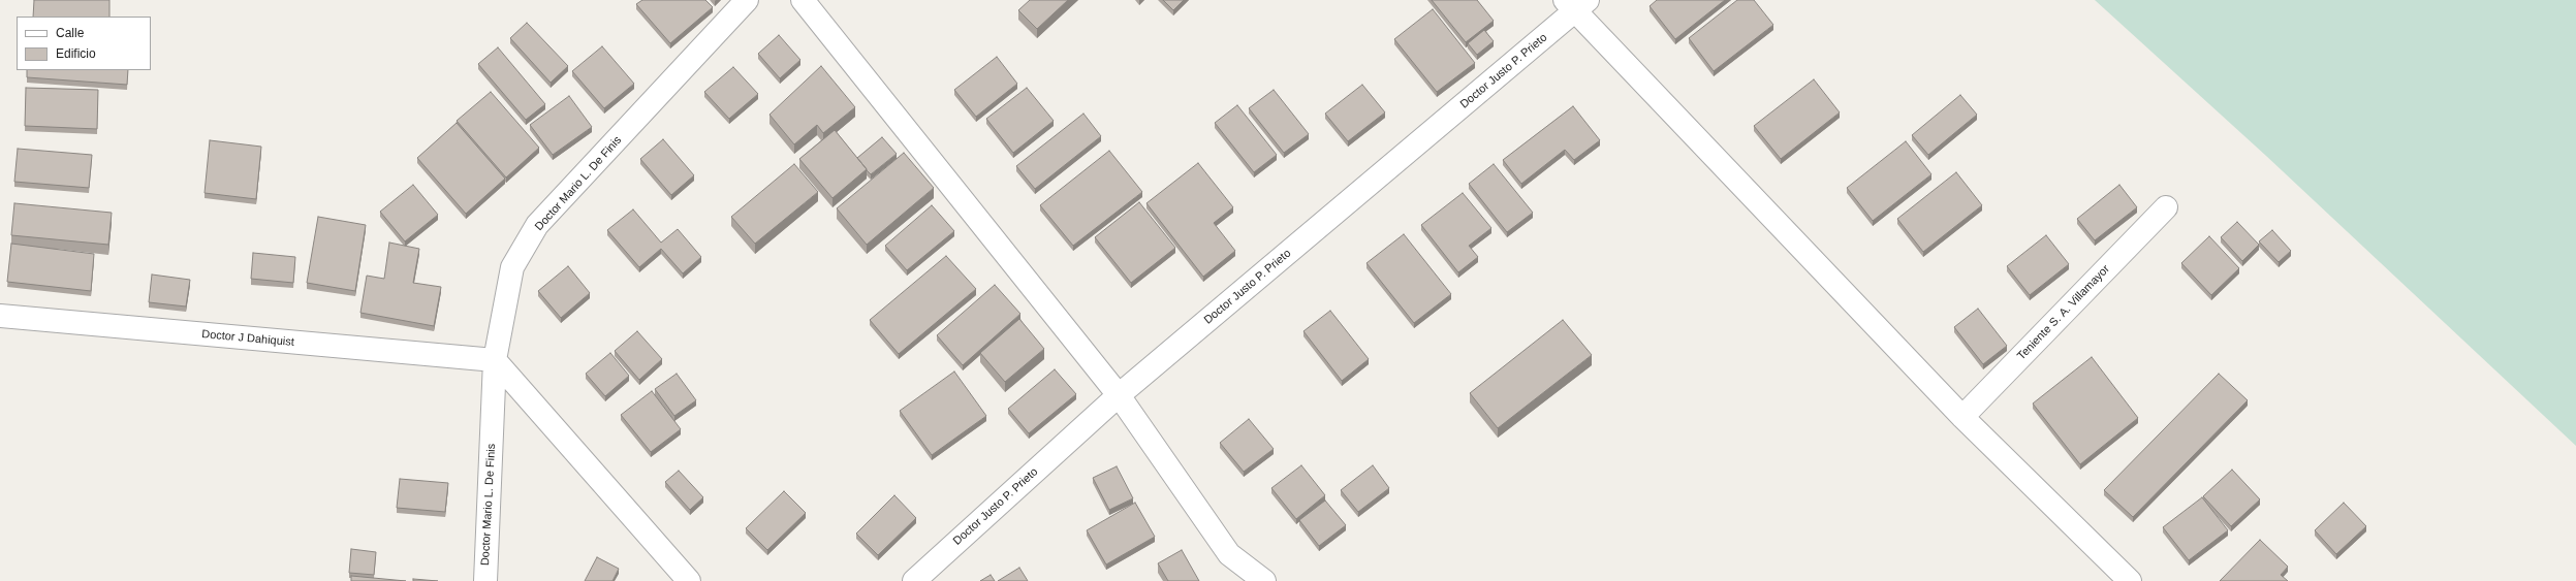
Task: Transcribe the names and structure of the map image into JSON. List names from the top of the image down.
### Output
{
  "streets": {
    "street": [
      "Doctor Justo P. Prieto",
      "Doctor Mario L. De Finis",
      "Teniente S. A. Villamayor",
      "Doctor J Dahiquist"
    ]
  },
  "crossings": [
    ["Doctor Mario L. De Finis", "Doctor J Dahiquist"]
  ],
  "legend": ["Calle", "Edificio"]
}
